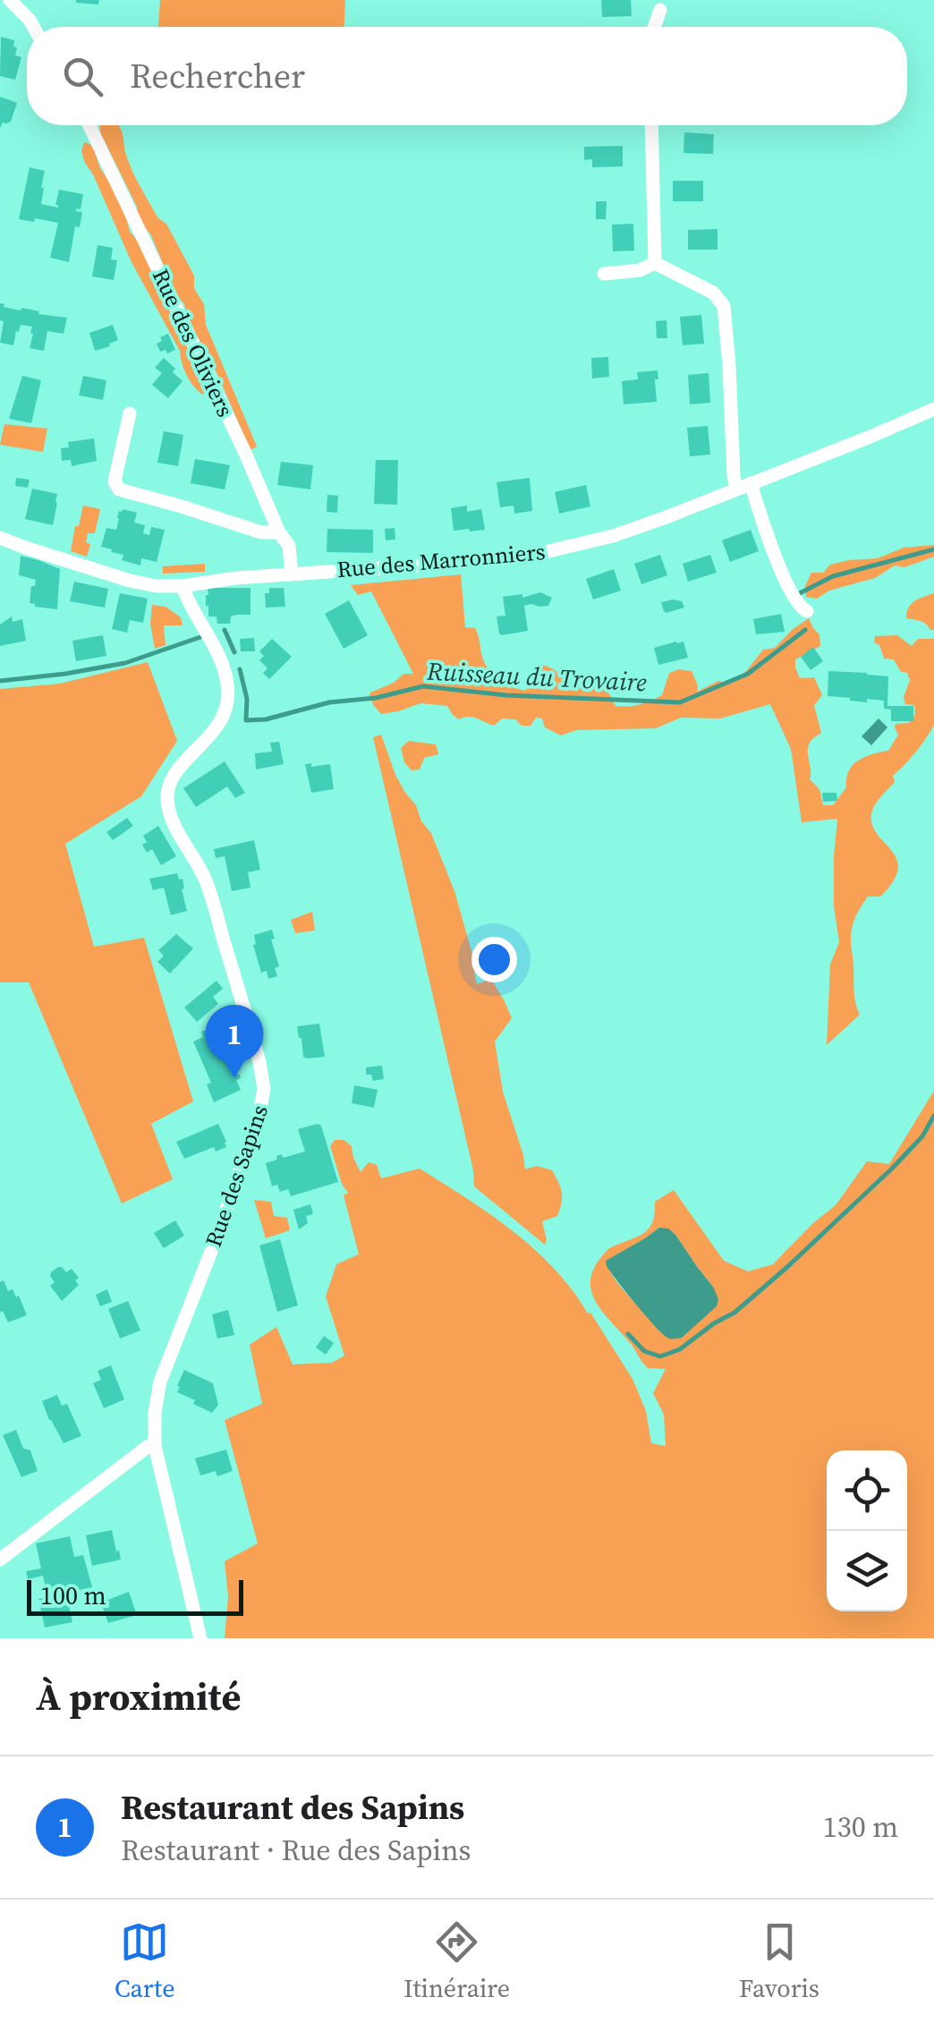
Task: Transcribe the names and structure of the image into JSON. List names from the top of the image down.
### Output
{
  "streets": {
    "street": ["Rue des Oliviers", "Rue des Marronniers", "Rue des Sapins"]
  },
  "crossings": [
    ["Rue des Oliviers", "Rue des Marronniers"],
    ["Rue des Marronniers", "Rue des Sapins"]
  ],
  "water": ["Ruisseau du Trovaire"],
  "scale_bar": "100 m",
  "page": {
    "search": "Rechercher",
    "pins": "1",
    "scale": "100 m",
    "heading": "À proximité",
    "list": [
      {
        "mark": "1",
        "name": "Restaurant des Sapins",
        "note": "Restaurant · Rue des Sapins",
        "value": "130 m"
      }
    ],
    "nav": ["Carte", "Itinéraire", "Favoris"]
  }
}
